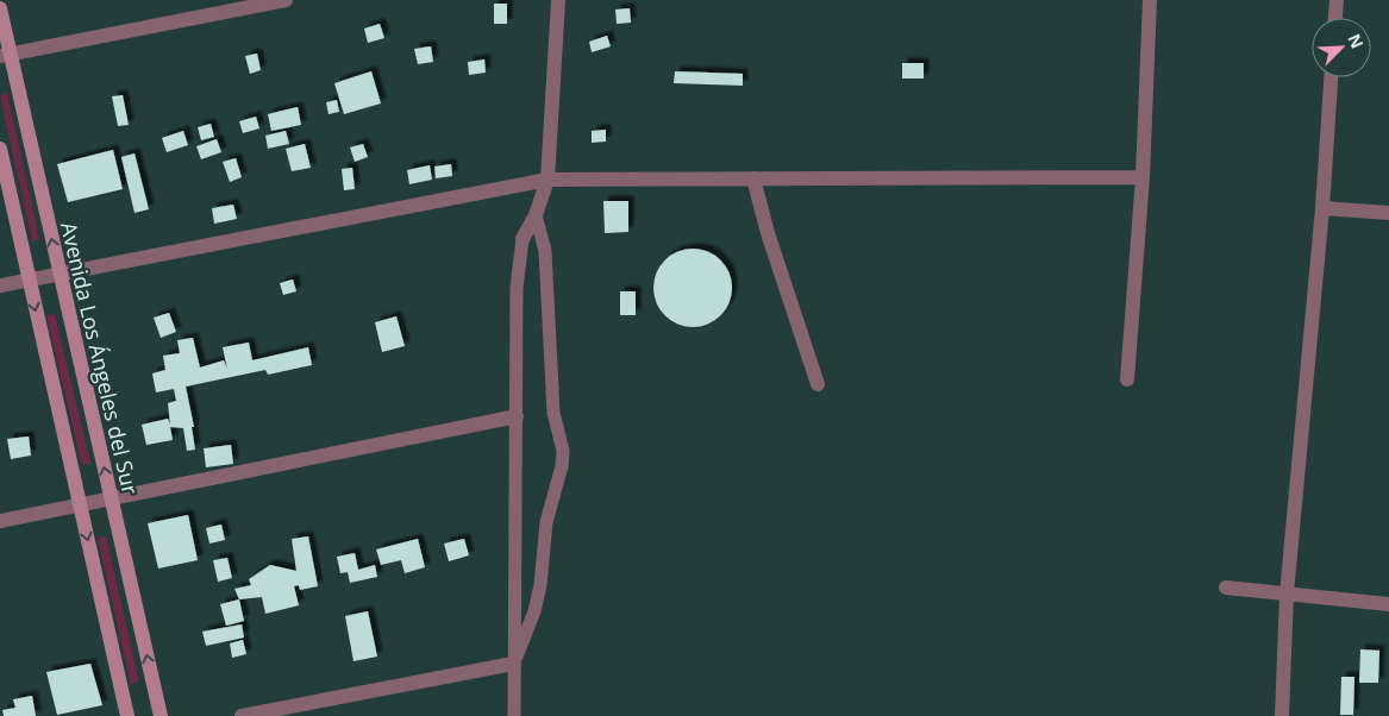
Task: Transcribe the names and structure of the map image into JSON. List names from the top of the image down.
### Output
{
  "streets": {
    "street": ["Avenida Los Ángeles del Sur"]
  },
  "north": "top right"
}
